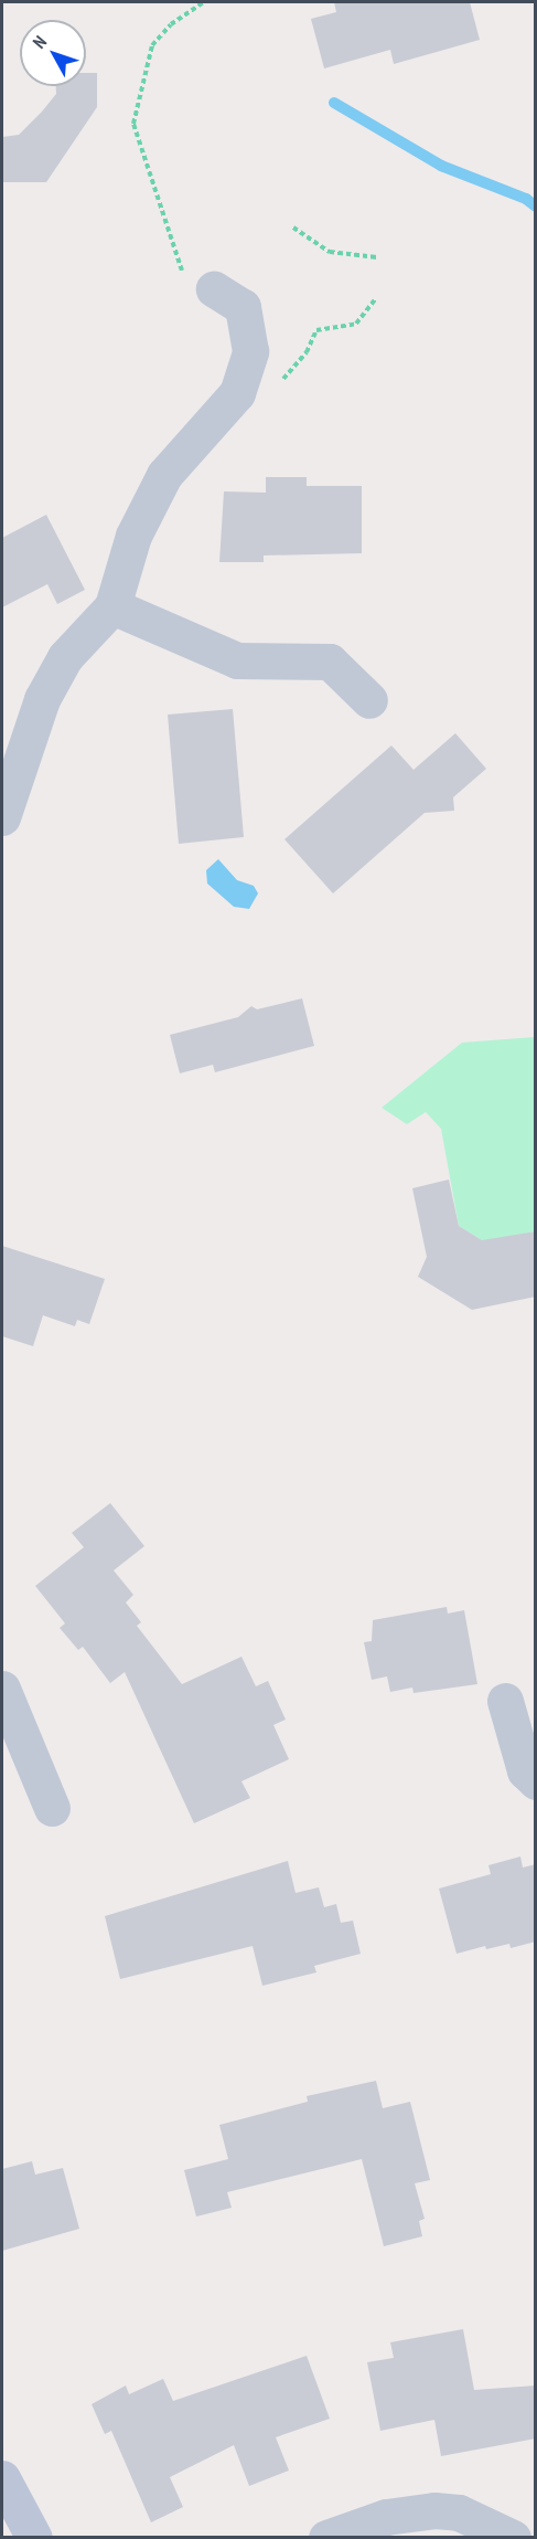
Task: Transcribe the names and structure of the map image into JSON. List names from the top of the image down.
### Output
{
  "north": "top left"
}
